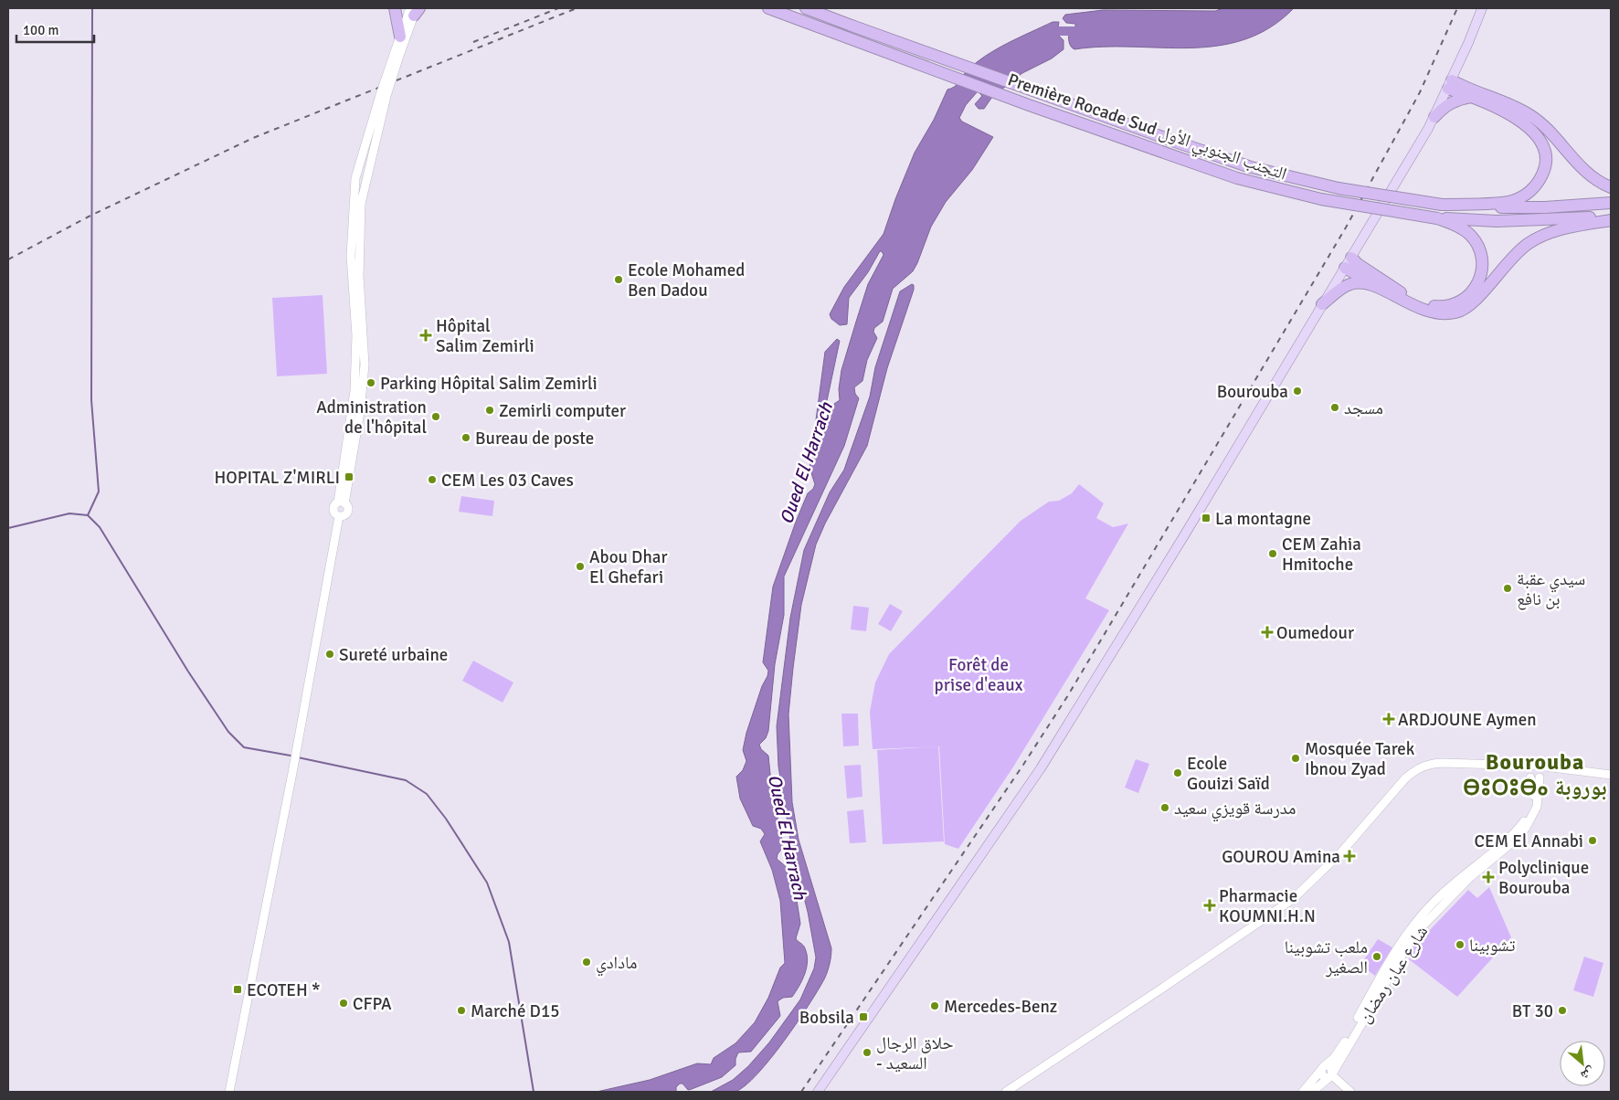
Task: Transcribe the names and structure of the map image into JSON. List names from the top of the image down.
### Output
{
  "streets": {
    "highway": ["Première Rocade Sud التجنب الجنوبي الأول"],
    "street": ["شارع عبان رمضان"]
  },
  "districts": ["Bourouba ⴱⵓⵔⵓⴱⴰ بوروبة"],
  "water": ["Oued El Harrach"],
  "parks": ["Forêt de prise d'eaux"],
  "places": {
    "other": [
      "Ecole Mohamed Ben Dadou",
      "Parking Hôpital Salim Zemirli",
      "Bourouba",
      "مسجد",
      "Zemirli computer",
      "Administration de l'hôpital",
      "Bureau de poste",
      "CEM Les 03 Caves",
      "CEM Zahia Hmitoche",
      "Abou Dhar El Ghefari",
      "سيدي عقبة بن نافع",
      "Sureté urbaine",
      "Mosquée Tarek Ibnou Zyad",
      "Ecole Gouizi Saïd",
      "مدرسة قويزي سعيد",
      "CEM El Annabi",
      "تشوبينا",
      "ملعب تشوبينا الصغير",
      "مادادي",
      "CFPA",
      "Mercedes-Benz",
      "Marché D15",
      "BT 30",
      "حلاق الرجال - السعيد"
    ],
    "health": [
      "Hôpital Salim Zemirli",
      "Oumedour",
      "ARDJOUNE Aymen",
      "GOUROU Amina",
      "Polyclinique Bourouba",
      "Pharmacie KOUMNI.H.N"
    ],
    "transit": [
      "HOPITAL Z'MIRLI",
      "La montagne",
      "ECOTEH *",
      "Bobsila"
    ]
  },
  "scale_bar": "100 m",
  "north": "bottom right"
}
